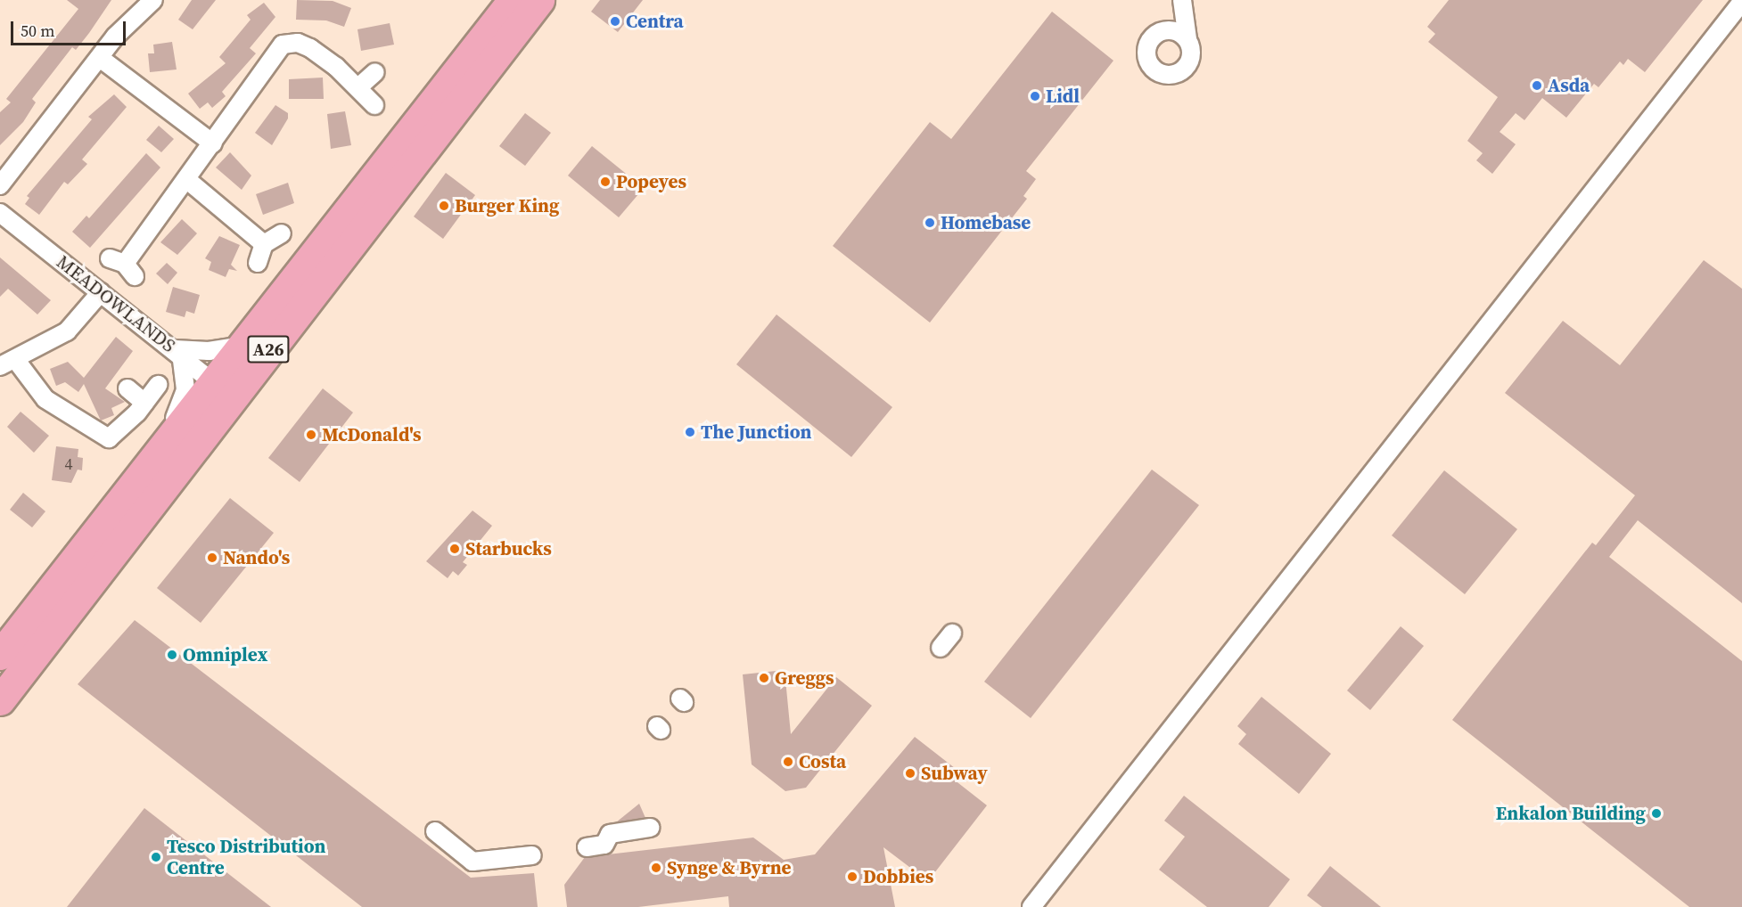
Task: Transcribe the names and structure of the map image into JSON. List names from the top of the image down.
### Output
{
  "streets": {
    "highway": ["A26"],
    "street": ["MEADOWLANDS"]
  },
  "crossings": [
    ["MEADOWLANDS", "A26"]
  ],
  "places": [
    "Centra",
    "Asda",
    "Lidl",
    "Popeyes",
    "Burger King",
    "Homebase",
    "The Junction",
    "McDonald's",
    "Starbucks",
    "Nando's",
    "Omniplex",
    "Greggs",
    "Costa",
    "Subway",
    "Enkalon Building",
    "Tesco Distribution Centre",
    "Synge & Byrne",
    "Dobbies"
  ],
  "house_numbers": ["4"],
  "scale_bar": "50 m"
}
